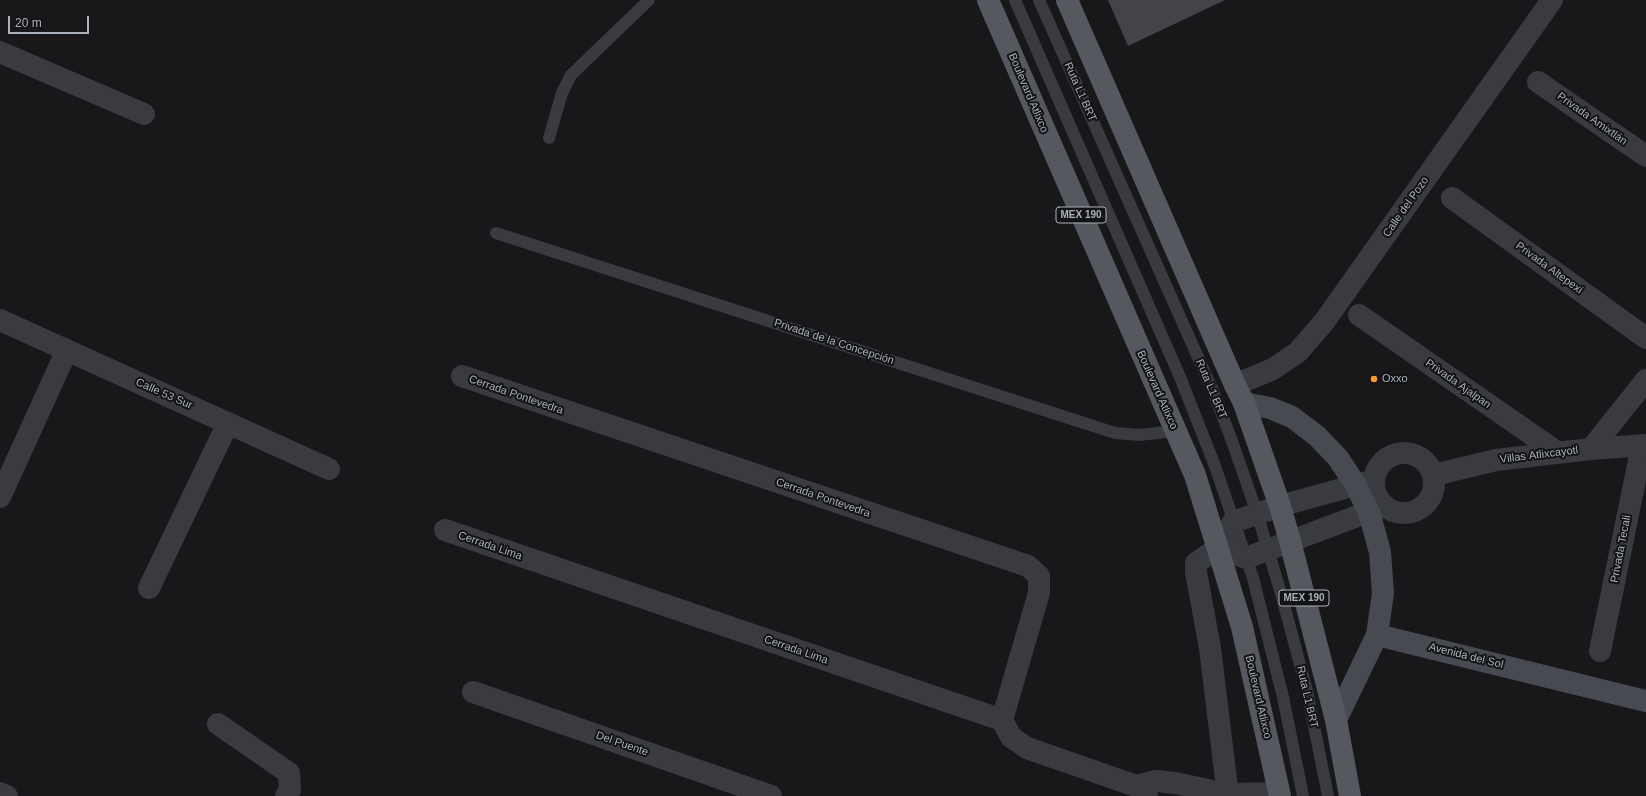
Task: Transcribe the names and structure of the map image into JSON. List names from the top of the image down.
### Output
{
  "streets": {
    "main road": ["Boulevard Atlixco", "MEX 190", "Avenida del Sol"],
    "street": [
      "Privada Amixtlán",
      "Calle del Pozo",
      "Privada Altepexi",
      "Privada Ajalpan",
      "Calle 53 Sur",
      "Cerrada Pontevedra",
      "Villas Atlixcayotl",
      "Cerrada Lima",
      "Privada Tecali",
      "Del Puente"
    ],
    "lane": ["Ruta L1 BRT", "Privada de la Concepción"]
  },
  "crossings": [
    ["Boulevard Atlixco", "Privada de la Concepción"],
    ["Calle del Pozo", "MEX 190"],
    ["Privada Ajalpan", "Villas Atlixcayotl"],
    ["Cerrada Pontevedra", "Cerrada Lima"],
    ["Villas Atlixcayotl", "Privada Tecali"]
  ],
  "places": ["Oxxo"],
  "scale_bar": "20 m"
}
